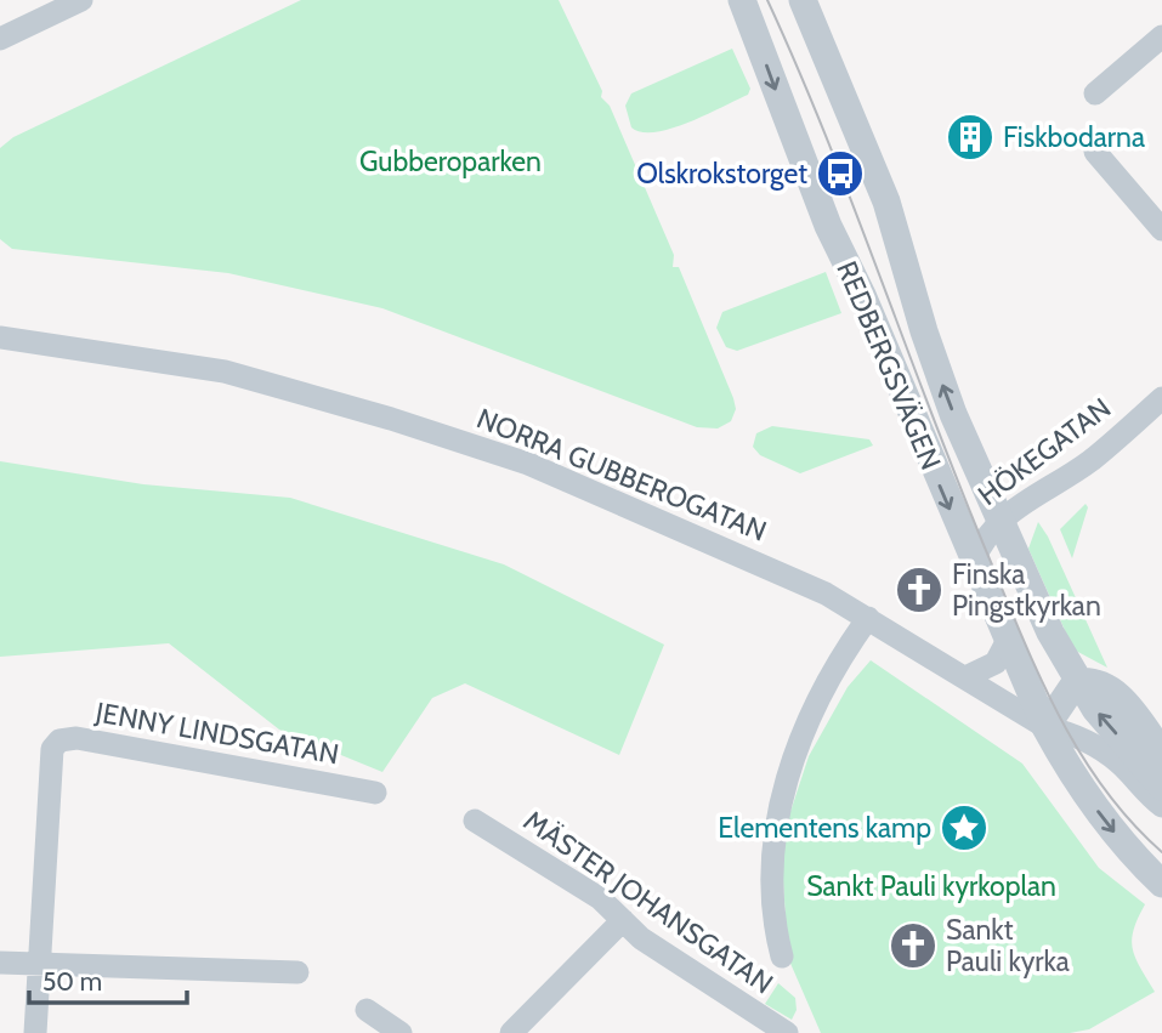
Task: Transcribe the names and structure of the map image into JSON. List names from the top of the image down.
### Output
{
  "streets": {
    "street": [
      "REDBERGSVÄGEN",
      "HÖKEGATAN",
      "NORRA GUBBEROGATAN",
      "JENNY LINDSGATAN",
      "MÄSTER JOHANSGATAN"
    ]
  },
  "crossings": [
    ["REDBERGSVÄGEN", "HÖKEGATAN"],
    ["REDBERGSVÄGEN", "NORRA GUBBEROGATAN"]
  ],
  "parks": ["Gubberoparken", "Sankt Pauli kyrkoplan"],
  "places": {
    "building": ["Fiskbodarna"],
    "bus stop": ["Olskrokstorget"],
    "church": ["Finska Pingstkyrkan", "Sankt Pauli kyrka"],
    "place": ["Elementens kamp"]
  },
  "scale_bar": "50 m"
}
